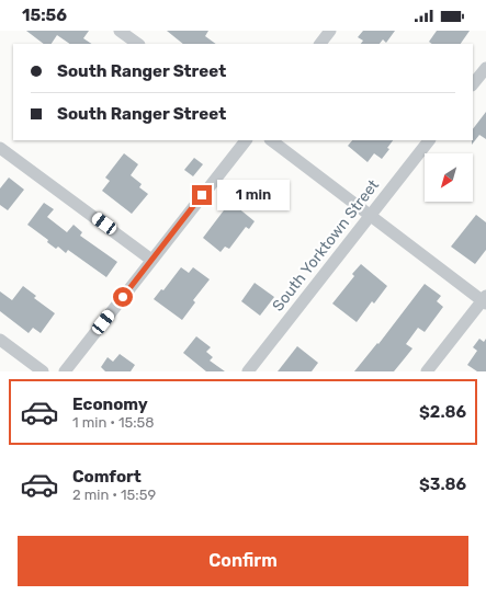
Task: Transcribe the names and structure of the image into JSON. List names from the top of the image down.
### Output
{
  "streets": {
    "street": ["South Yorktown Street"]
  },
  "north": "bottom left",
  "page": {
    "status": "15:56",
    "banner": ["South Ranger Street", "South Ranger Street"],
    "bubble": "1 min",
    "list": [
      {
        "name": "Economy",
        "note": "1 min · 15:58",
        "value": "$2.86"
      },
      {
        "name": "Comfort",
        "note": "2 min · 15:59",
        "value": "$3.86"
      }
    ],
    "buttons": "Confirm"
  }
}
